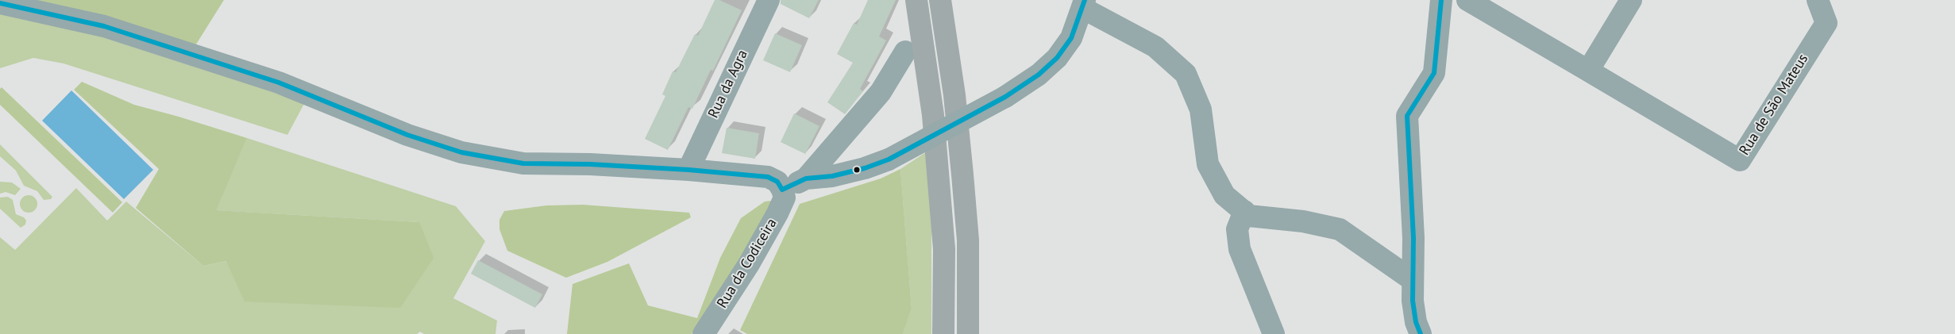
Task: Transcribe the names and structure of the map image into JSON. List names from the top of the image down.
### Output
{
  "streets": {
    "street": ["Rua da Agra", "Rua de São Mateus", "Rua da Codiceira"]
  }
}
